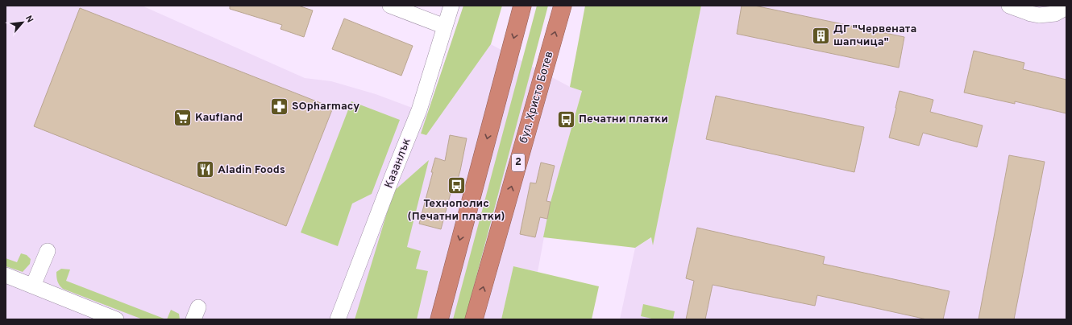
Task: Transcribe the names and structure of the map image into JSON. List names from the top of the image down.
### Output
{
  "streets": {
    "highway": ["бул. Христо Ботев", "2"],
    "street": ["Казанлък"]
  },
  "places": {
    "building": ["ДГ \"Червената шапчица\""],
    "pharmacy": ["SOpharmacy"],
    "supermarket": ["Kaufland"],
    "bus stop": ["Печатни платки", "Технополис (Печатни платки)"],
    "restaurant": ["Aladin Foods"]
  },
  "north": "top right"
}
